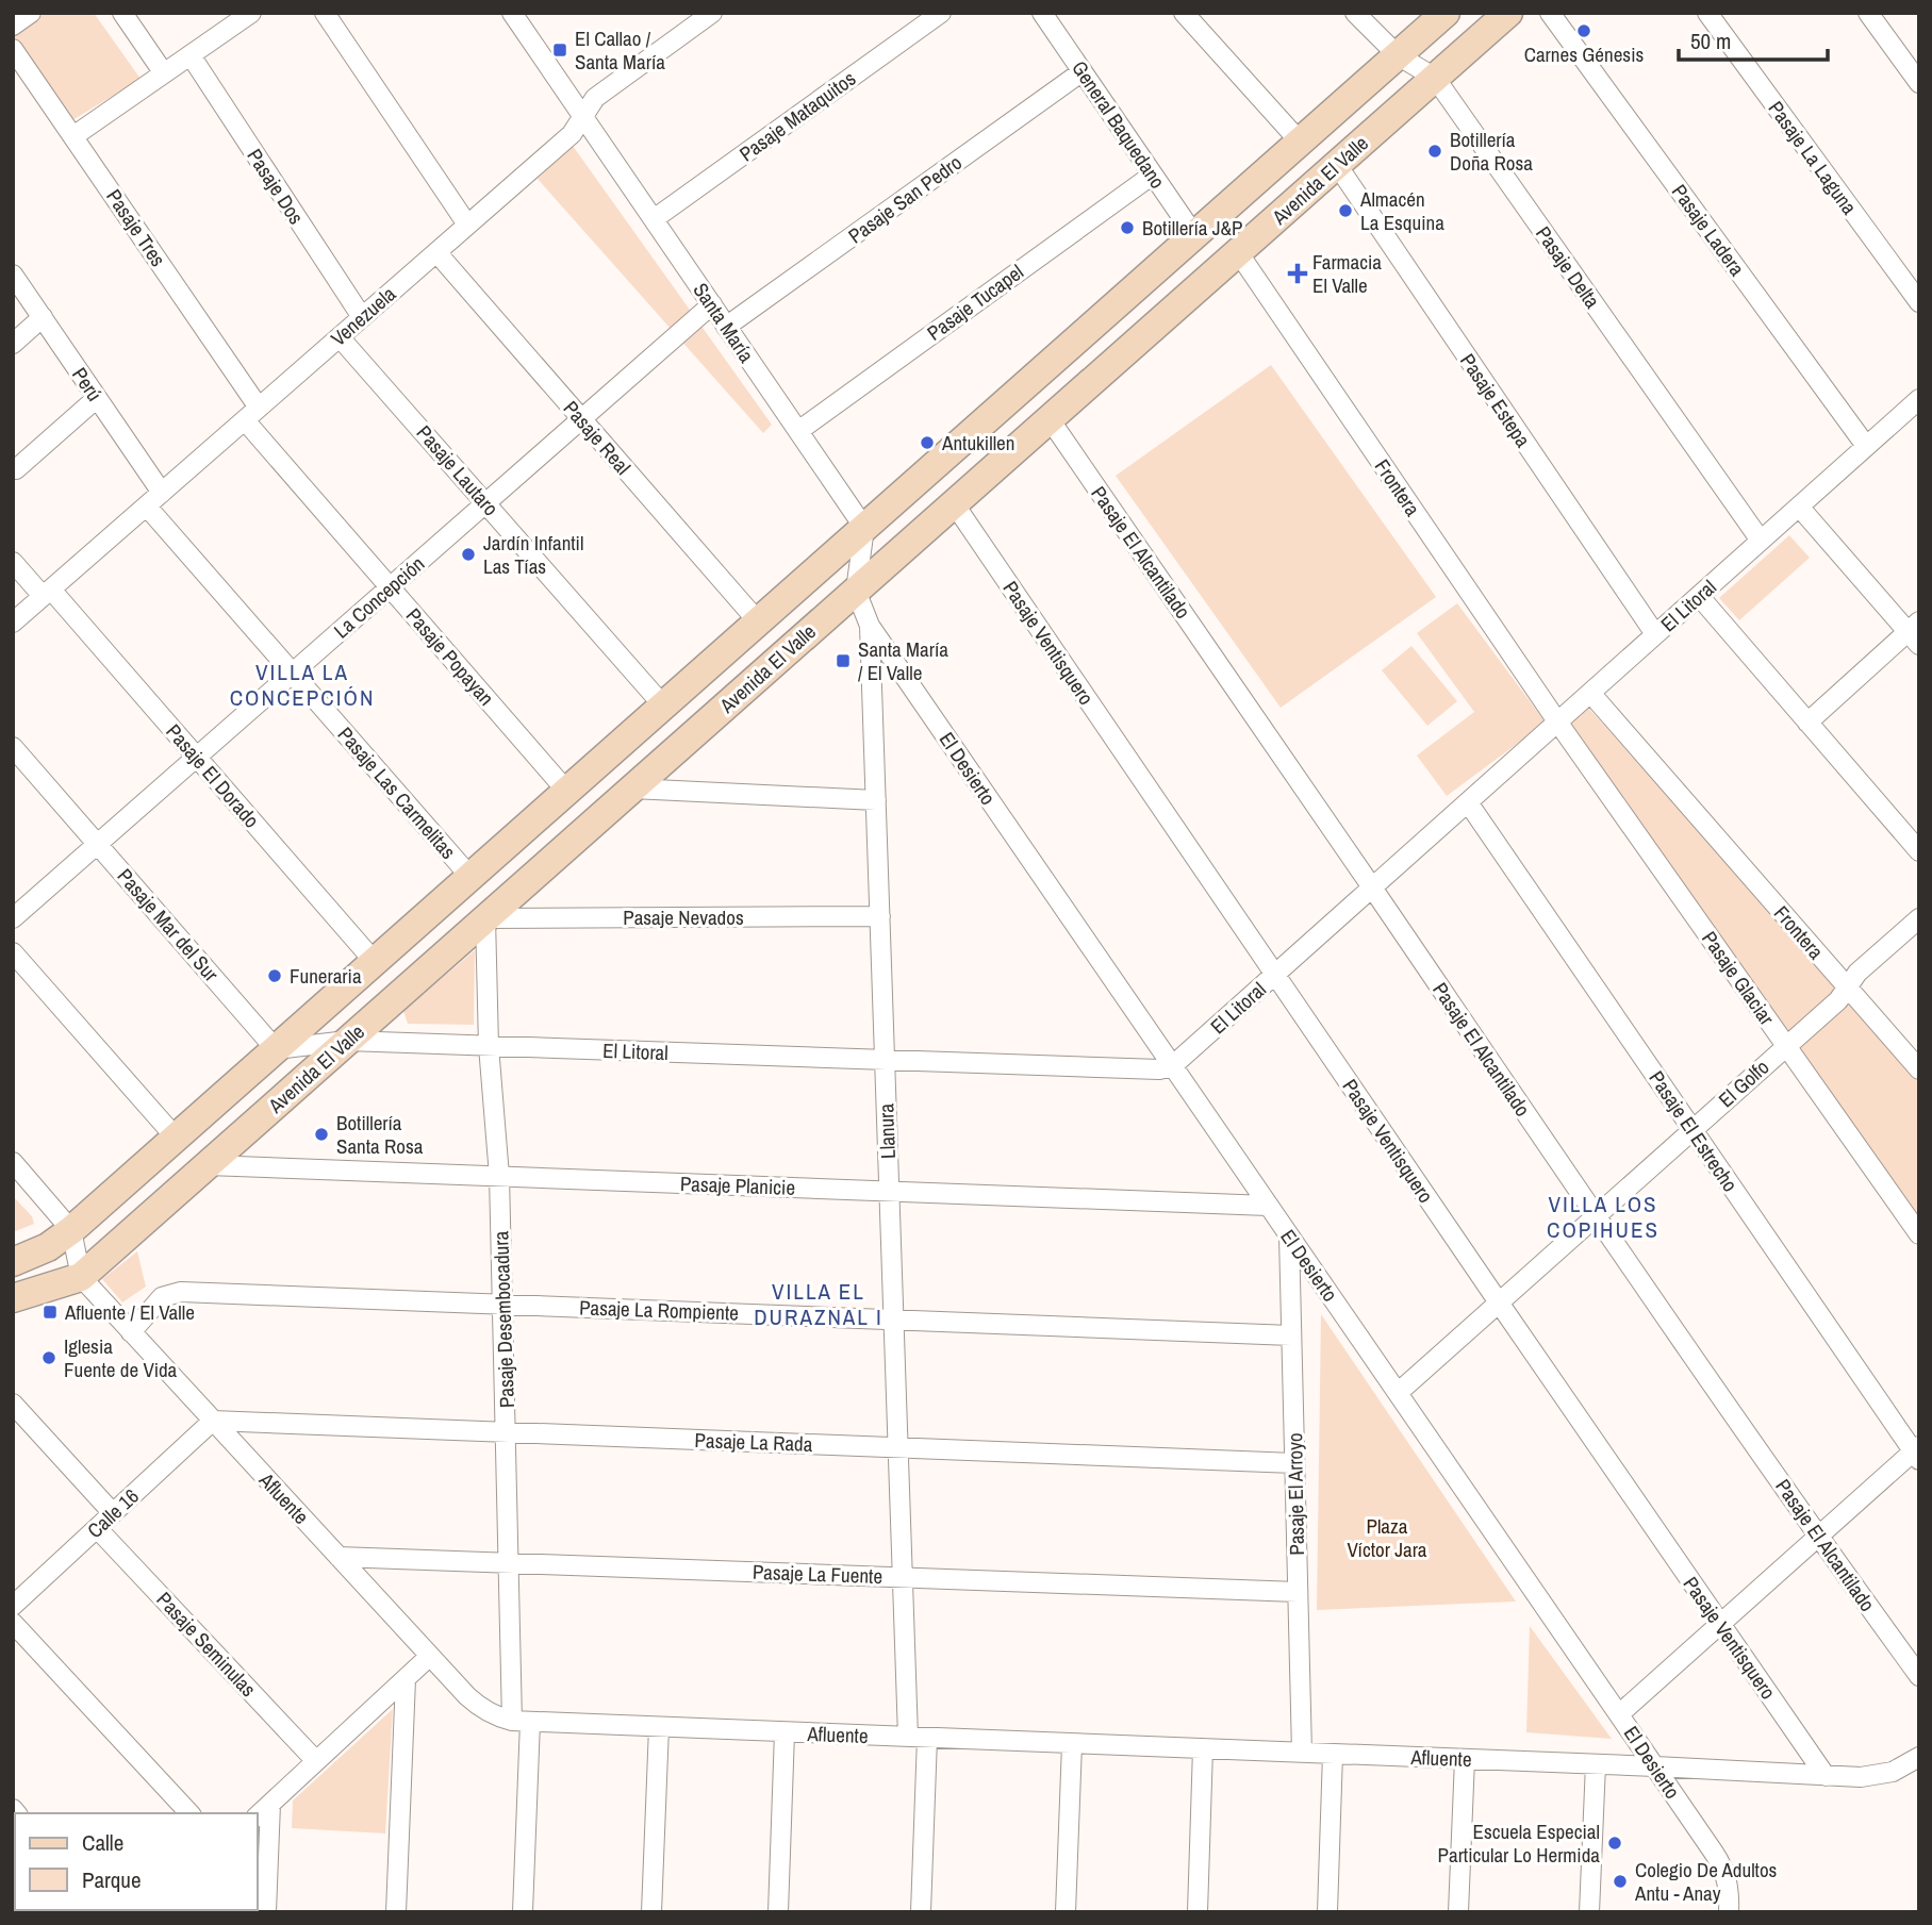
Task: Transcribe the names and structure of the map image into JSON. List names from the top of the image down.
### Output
{
  "streets": {
    "street": [
      "Pasaje Mataquitos",
      "General Baquedano",
      "Pasaje La Laguna",
      "Avenida El Valle",
      "Pasaje Dos",
      "Pasaje San Pedro",
      "Pasaje Tres",
      "Pasaje Ladera",
      "Pasaje Delta",
      "Pasaje Tucapel",
      "Venezuela",
      "Santa María",
      "Perú",
      "Pasaje Estepa",
      "Pasaje Real",
      "Pasaje Lautaro",
      "Frontera",
      "Pasaje El Alcantilado",
      "La Concepción",
      "El Litoral",
      "Pasaje Ventisquero",
      "Pasaje Popayan",
      "El Desierto",
      "Pasaje El Dorado",
      "Pasaje Las Carmelitas",
      "Pasaje Nevados",
      "Pasaje Mar del Sur",
      "Pasaje Glaciar",
      "El Golfo",
      "Llanura",
      "Pasaje El Estrecho",
      "Pasaje Planicie",
      "Pasaje La Rompiente",
      "Pasaje Desembocadura",
      "Pasaje La Rada",
      "Pasaje El Arroyo",
      "Afluente",
      "Calle 16",
      "Pasaje La Fuente",
      "Pasaje Seminulas"
    ]
  },
  "crossings": [
    ["Pasaje Mataquitos", "Santa María"],
    ["General Baquedano", "Avenida El Valle"],
    ["General Baquedano", "Pasaje San Pedro"],
    ["General Baquedano", "Pasaje Tucapel"],
    ["Avenida El Valle", "Pasaje Delta"],
    ["Avenida El Valle", "Santa María"],
    ["Avenida El Valle", "Pasaje Estepa"],
    ["Avenida El Valle", "Pasaje Real"],
    ["Avenida El Valle", "Pasaje Lautaro"],
    ["Avenida El Valle", "Frontera"],
    ["Avenida El Valle", "Pasaje El Alcantilado"],
    ["Avenida El Valle", "El Litoral"],
    ["Avenida El Valle", "Pasaje Ventisquero"],
    ["Avenida El Valle", "Pasaje Popayan"],
    ["Avenida El Valle", "Pasaje El Dorado"],
    ["Avenida El Valle", "Pasaje Las Carmelitas"],
    ["Avenida El Valle", "Pasaje Nevados"],
    ["Avenida El Valle", "Pasaje Mar del Sur"],
    ["Avenida El Valle", "Llanura"],
    ["Avenida El Valle", "Pasaje Planicie"],
    ["Avenida El Valle", "Pasaje Desembocadura"],
    ["Avenida El Valle", "Afluente"],
    ["Pasaje Dos", "Venezuela"],
    ["Pasaje San Pedro", "Santa María"],
    ["Pasaje Tres", "Venezuela"],
    ["Pasaje Tres", "Pasaje Popayan"],
    ["Pasaje Ladera", "El Litoral"],
    ["Pasaje Delta", "El Litoral"],
    ["Pasaje Tucapel", "Santa María"],
    ["Venezuela", "Santa María"],
    ["Venezuela", "Perú"],
    ["Venezuela", "Pasaje Real"],
    ["Venezuela", "Pasaje Lautaro"],
    ["Venezuela", "Pasaje Popayan"],
    ["Venezuela", "Pasaje El Dorado"],
    ["Venezuela", "Pasaje Las Carmelitas"],
    ["Santa María", "La Concepción"],
    ["Santa María", "Llanura"],
    ["Pasaje Estepa", "El Litoral"],
    ["Pasaje Real", "La Concepción"],
    ["Pasaje Lautaro", "La Concepción"],
    ["Frontera", "El Litoral"],
    ["Frontera", "Pasaje Glaciar"],
    ["Frontera", "El Golfo"],
    ["Pasaje El Alcantilado", "El Litoral"],
    ["Pasaje El Alcantilado", "El Golfo"],
    ["La Concepción", "Pasaje Popayan"],
    ["La Concepción", "Pasaje El Dorado"],
    ["La Concepción", "Pasaje Las Carmelitas"],
    ["La Concepción", "Pasaje Mar del Sur"],
    ["El Litoral", "Pasaje Ventisquero"],
    ["El Litoral", "El Desierto"],
    ["El Litoral", "Pasaje Glaciar"],
    ["El Litoral", "Llanura"],
    ["El Litoral", "Pasaje El Estrecho"],
    ["El Litoral", "Pasaje Desembocadura"],
    ["Pasaje Ventisquero", "El Golfo"],
    ["Pasaje Ventisquero", "Afluente"],
    ["El Desierto", "El Golfo"],
    ["El Desierto", "Llanura"],
    ["El Desierto", "Pasaje Planicie"],
    ["El Desierto", "Pasaje El Arroyo"],
    ["El Desierto", "Afluente"],
    ["Pasaje Nevados", "Llanura"],
    ["Pasaje Nevados", "Pasaje Desembocadura"],
    ["Pasaje Glaciar", "El Golfo"],
    ["El Golfo", "Pasaje El Estrecho"],
    ["Llanura", "Pasaje Planicie"],
    ["Llanura", "Pasaje La Rompiente"],
    ["Llanura", "Pasaje La Rada"],
    ["Llanura", "Afluente"],
    ["Llanura", "Pasaje La Fuente"],
    ["Pasaje Planicie", "Pasaje Desembocadura"],
    ["Pasaje La Rompiente", "Pasaje Desembocadura"],
    ["Pasaje La Rompiente", "Pasaje El Arroyo"],
    ["Pasaje La Rompiente", "Afluente"],
    ["Pasaje Desembocadura", "Pasaje La Rada"],
    ["Pasaje Desembocadura", "Afluente"],
    ["Pasaje Desembocadura", "Pasaje La Fuente"],
    ["Pasaje La Rada", "Pasaje El Arroyo"],
    ["Pasaje La Rada", "Afluente"],
    ["Pasaje La Rada", "Calle 16"],
    ["Pasaje El Arroyo", "Afluente"],
    ["Pasaje El Arroyo", "Pasaje La Fuente"],
    ["Afluente", "Calle 16"],
    ["Afluente", "Pasaje La Fuente"],
    ["Calle 16", "Pasaje Seminulas"]
  ],
  "districts": ["VILLA LA CONCEPCIÓN", "VILLA LOS COPIHUES", "VILLA EL DURAZNAL I"],
  "parks": ["Plaza Víctor Jara"],
  "places": {
    "other": [
      "Carnes Génesis",
      "Botillería Doña Rosa",
      "Almacén La Esquina",
      "Botillería J&P",
      "Antukillen",
      "Jardín Infantil Las Tías",
      "Funeraria",
      "Botillería Santa Rosa",
      "Iglesia Fuente de Vida",
      "Escuela Especial Particular Lo Hermida",
      "Colegio De Adultos Antu - Anay"
    ],
    "transit": ["El Callao / Santa María", "Santa María / El Valle", "Afluente / El Valle"],
    "health": ["Farmacia El Valle"]
  },
  "legend": ["Calle", "Parque"],
  "scale_bar": "50 m"
}
